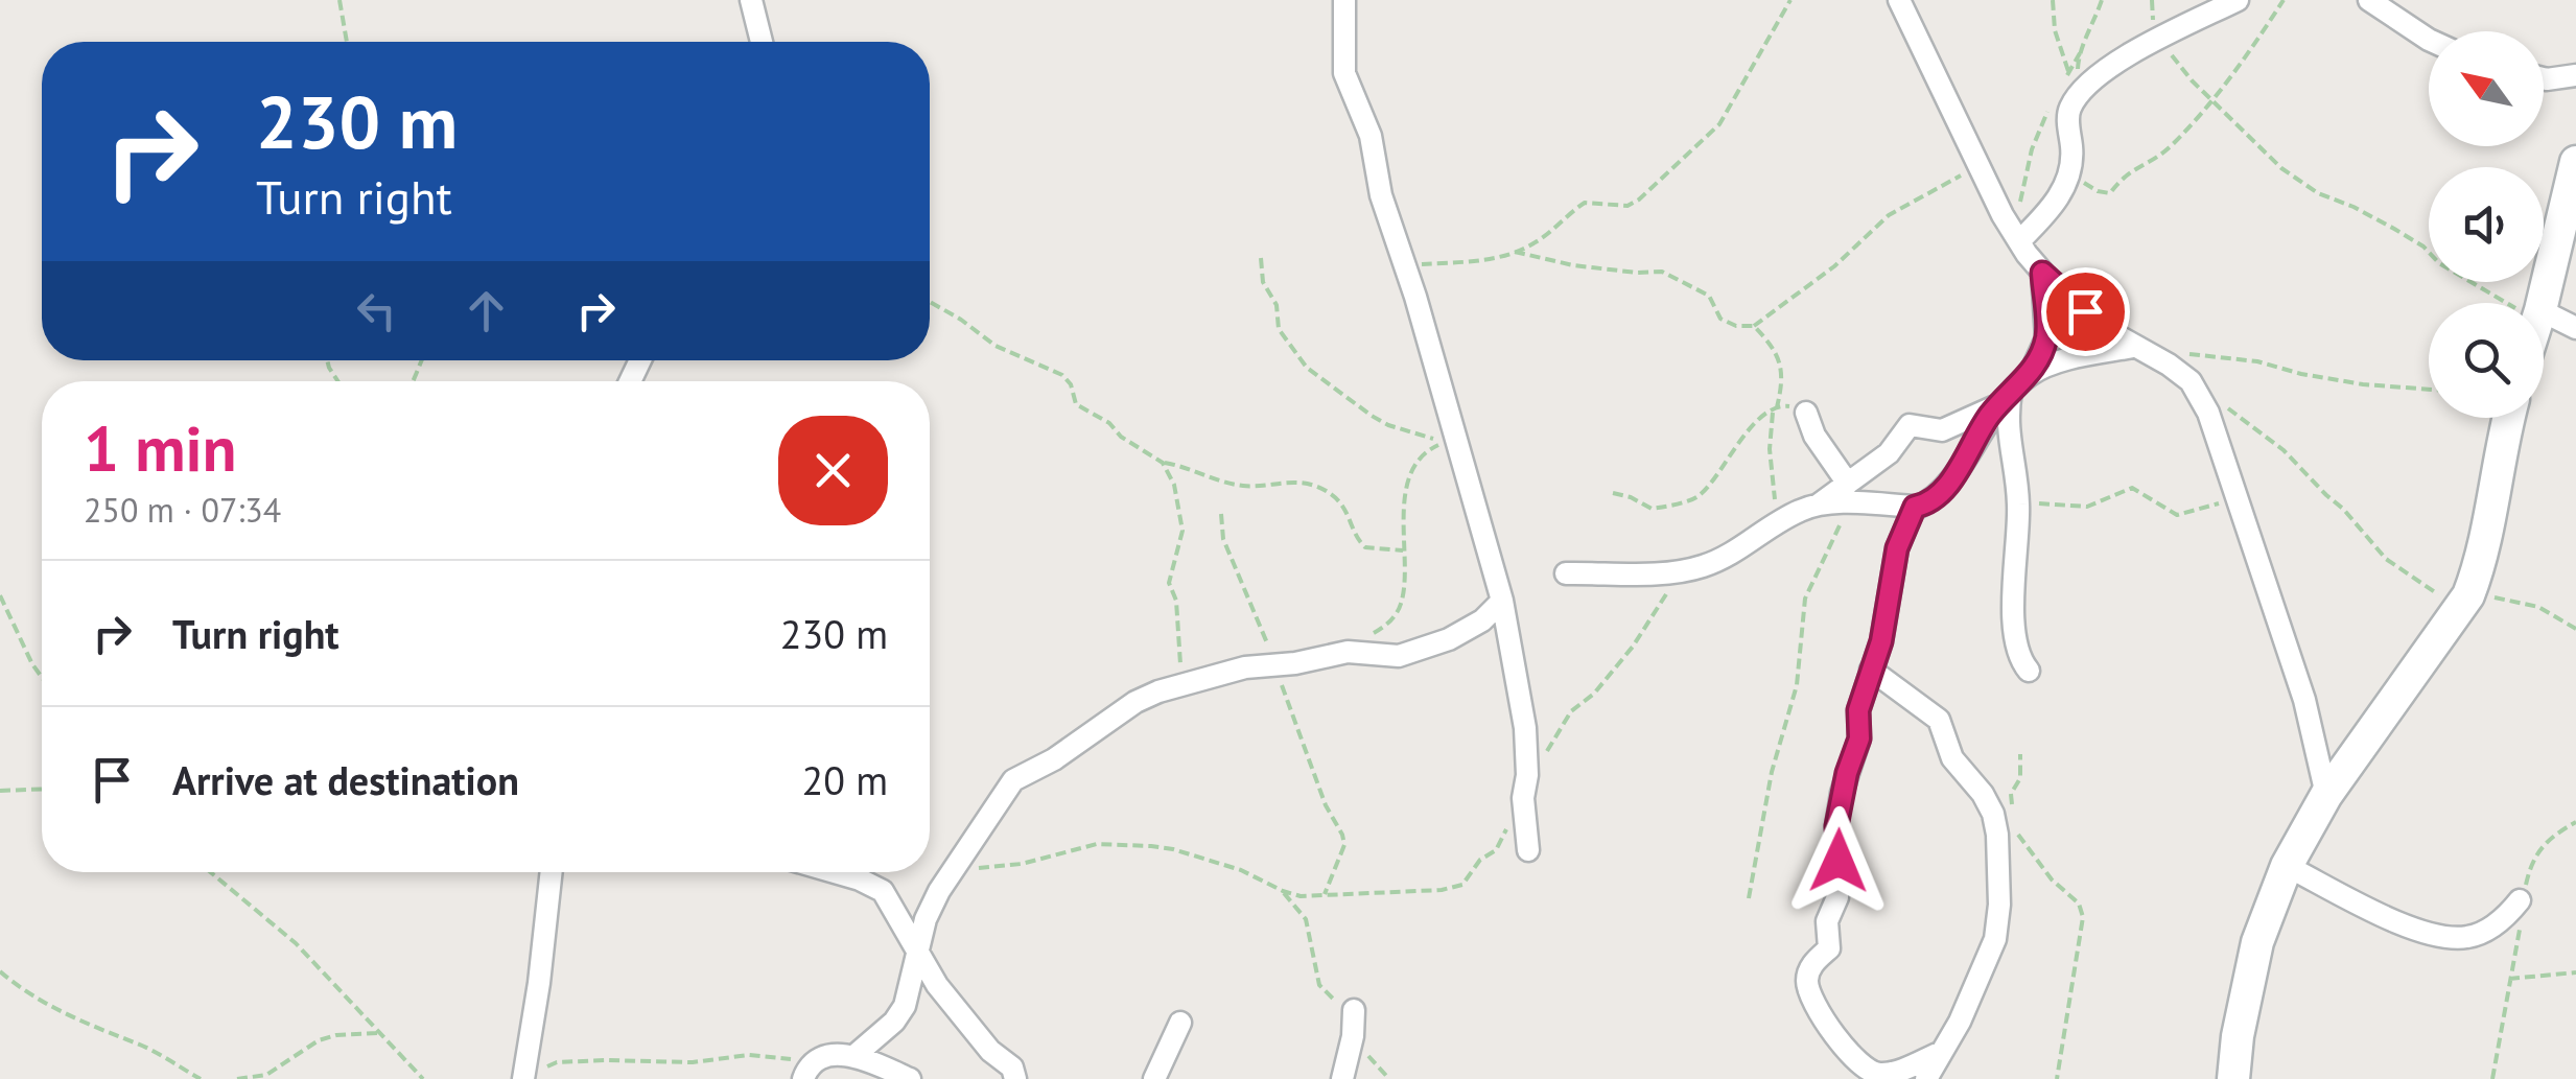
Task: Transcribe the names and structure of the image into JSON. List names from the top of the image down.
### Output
{
  "north": "top left",
  "page": {
    "turn": ["230 m", "Turn right"],
    "heading": ["1 min", "250 m · 07:34"],
    "list": [
      {
        "name": "Turn right",
        "value": "230 m"
      },
      {
        "name": "Arrive at destination",
        "value": "20 m"
      }
    ]
  }
}
